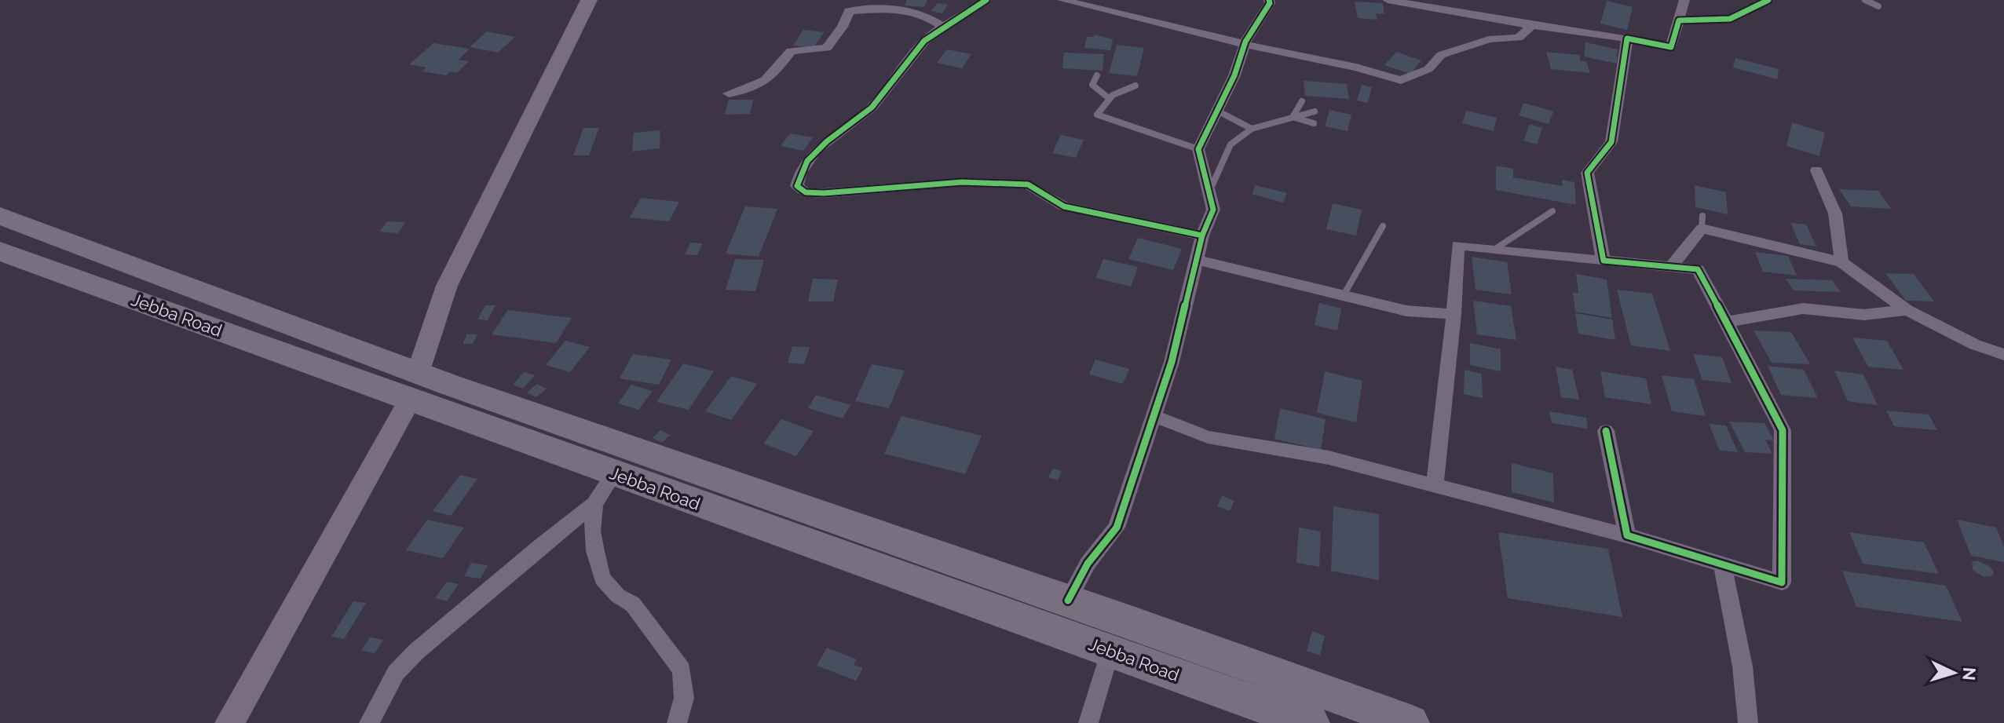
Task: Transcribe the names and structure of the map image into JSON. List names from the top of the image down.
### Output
{
  "streets": {
    "highway": ["Jebba Road"]
  },
  "north": "right"
}
